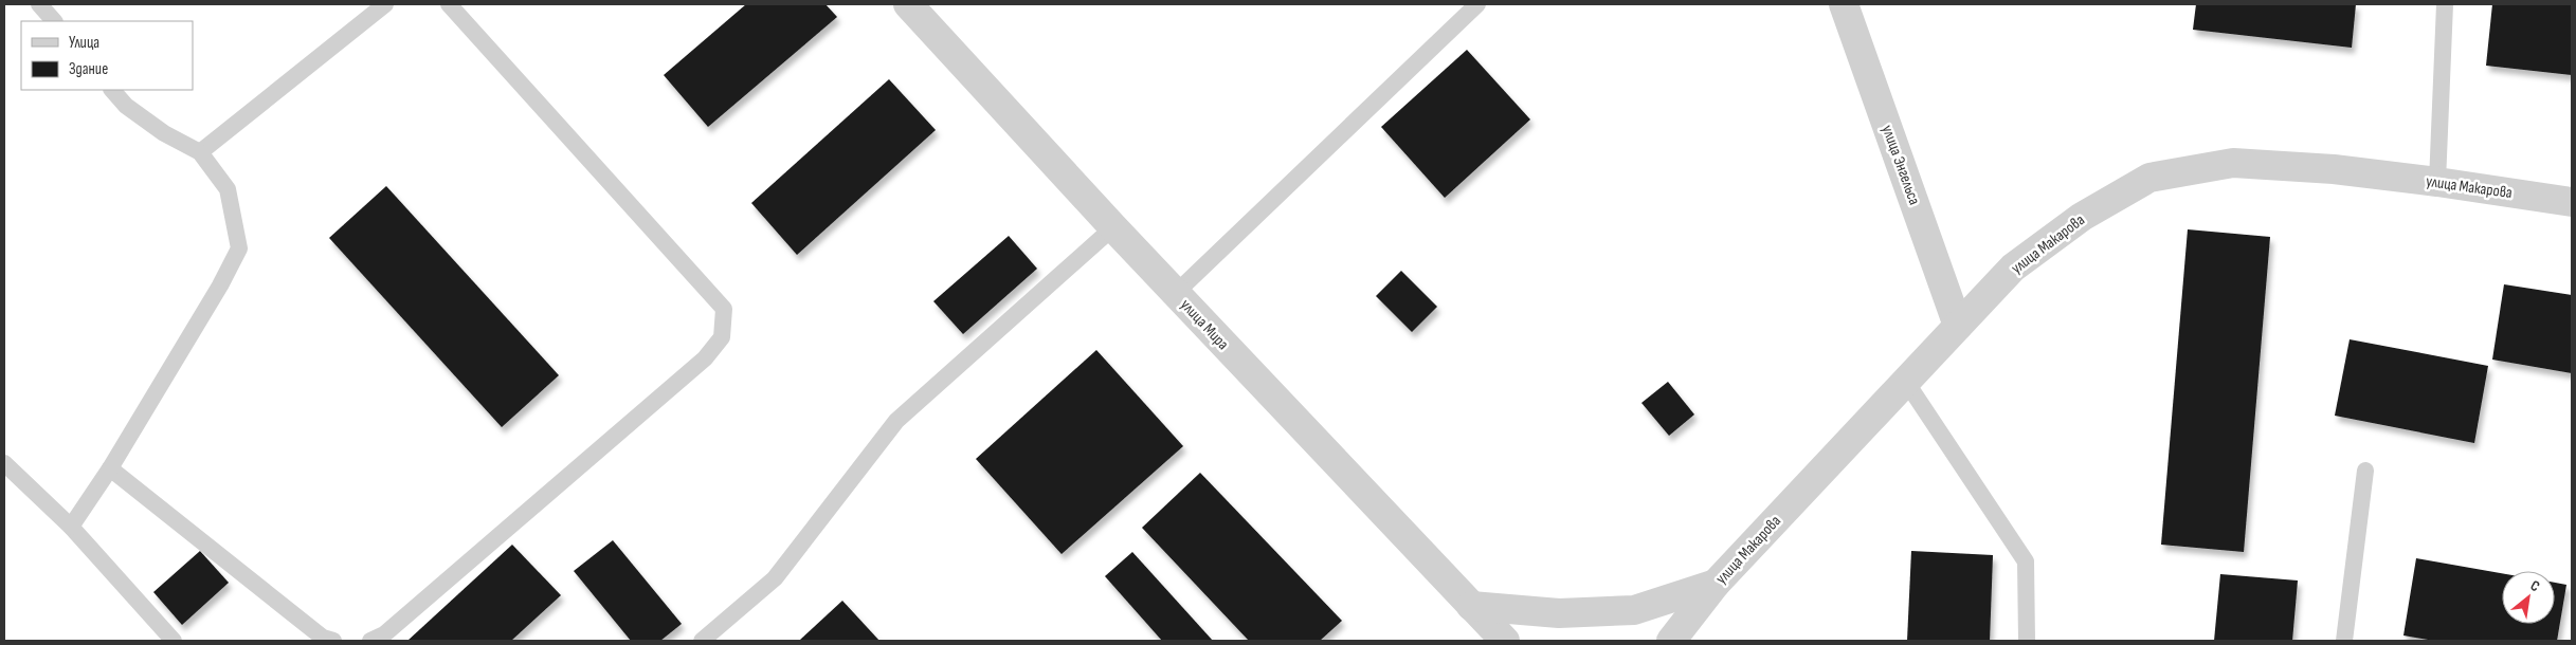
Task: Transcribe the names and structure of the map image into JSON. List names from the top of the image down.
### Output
{
  "streets": {
    "street": ["улица Энгельса", "улица Макарова", "улица Мира"]
  },
  "crossings": [
    ["улица Энгельса", "улица Макарова"]
  ],
  "legend": ["Улица", "Здание"],
  "north": "top right"
}
